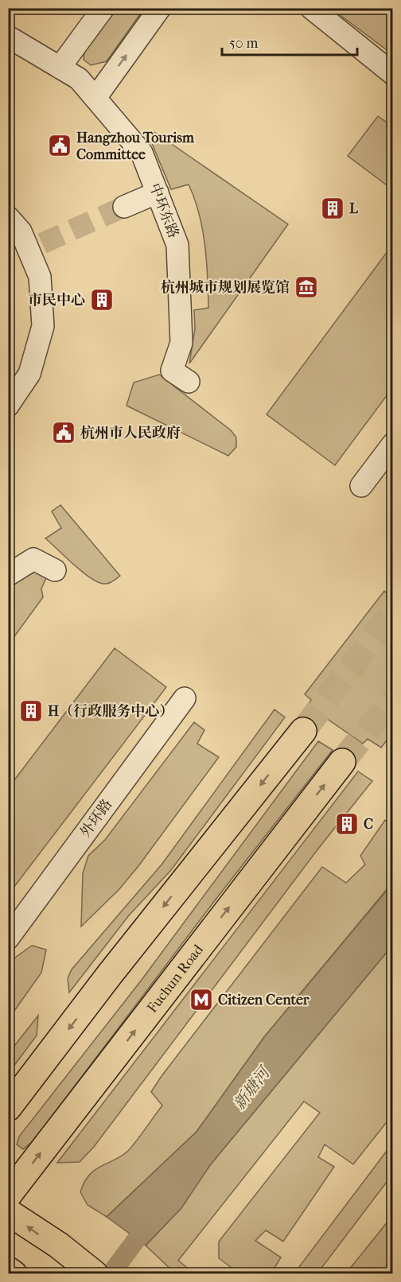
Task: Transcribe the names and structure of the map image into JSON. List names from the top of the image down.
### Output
{
  "streets": {
    "main road": ["Fuchun Road"],
    "street": ["中环东路", "外环路"]
  },
  "water": ["新塘河"],
  "places": {
    "public building": ["Hangzhou Tourism Committee", "杭州市人民政府"],
    "building": [
      "L",
      "市民中心",
      "H（行政服务中心）",
      "C"
    ],
    "museum": ["杭州城市规划展览馆"],
    "metro station": ["Citizen Center"]
  },
  "scale_bar": "50 m"
}
